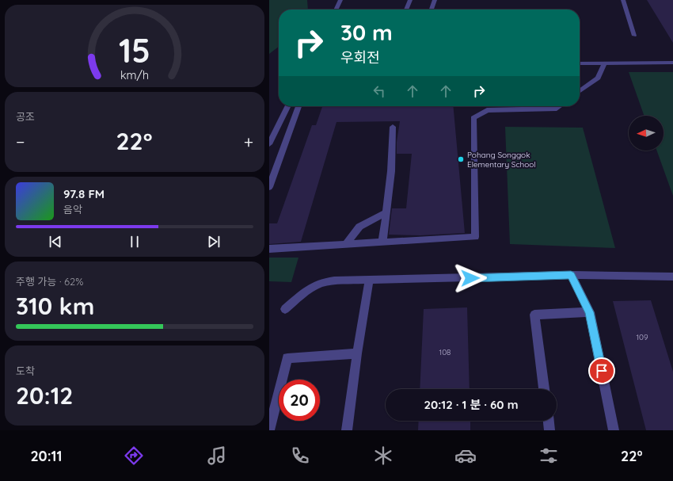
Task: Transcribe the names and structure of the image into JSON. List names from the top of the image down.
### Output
{
  "places": ["Pohang Songgok Elementary School"],
  "house_numbers": ["109", "108"],
  "north": "left",
  "page": {
    "turn": ["30 m", "우회전"],
    "tile": [
      "공조",
      ["주행 가능 · 62%", "310 km"],
      ["도착", "20:12"]
    ],
    "heat": ["−", "22°", "+"],
    "song": ["97.8 FM", "음악"],
    "limit": "20",
    "trip": "20:12 · 1 분 · 60 m",
    "tabs": ["20:11", "22°"],
    "gauge": ["15", "km/h"]
  }
}
